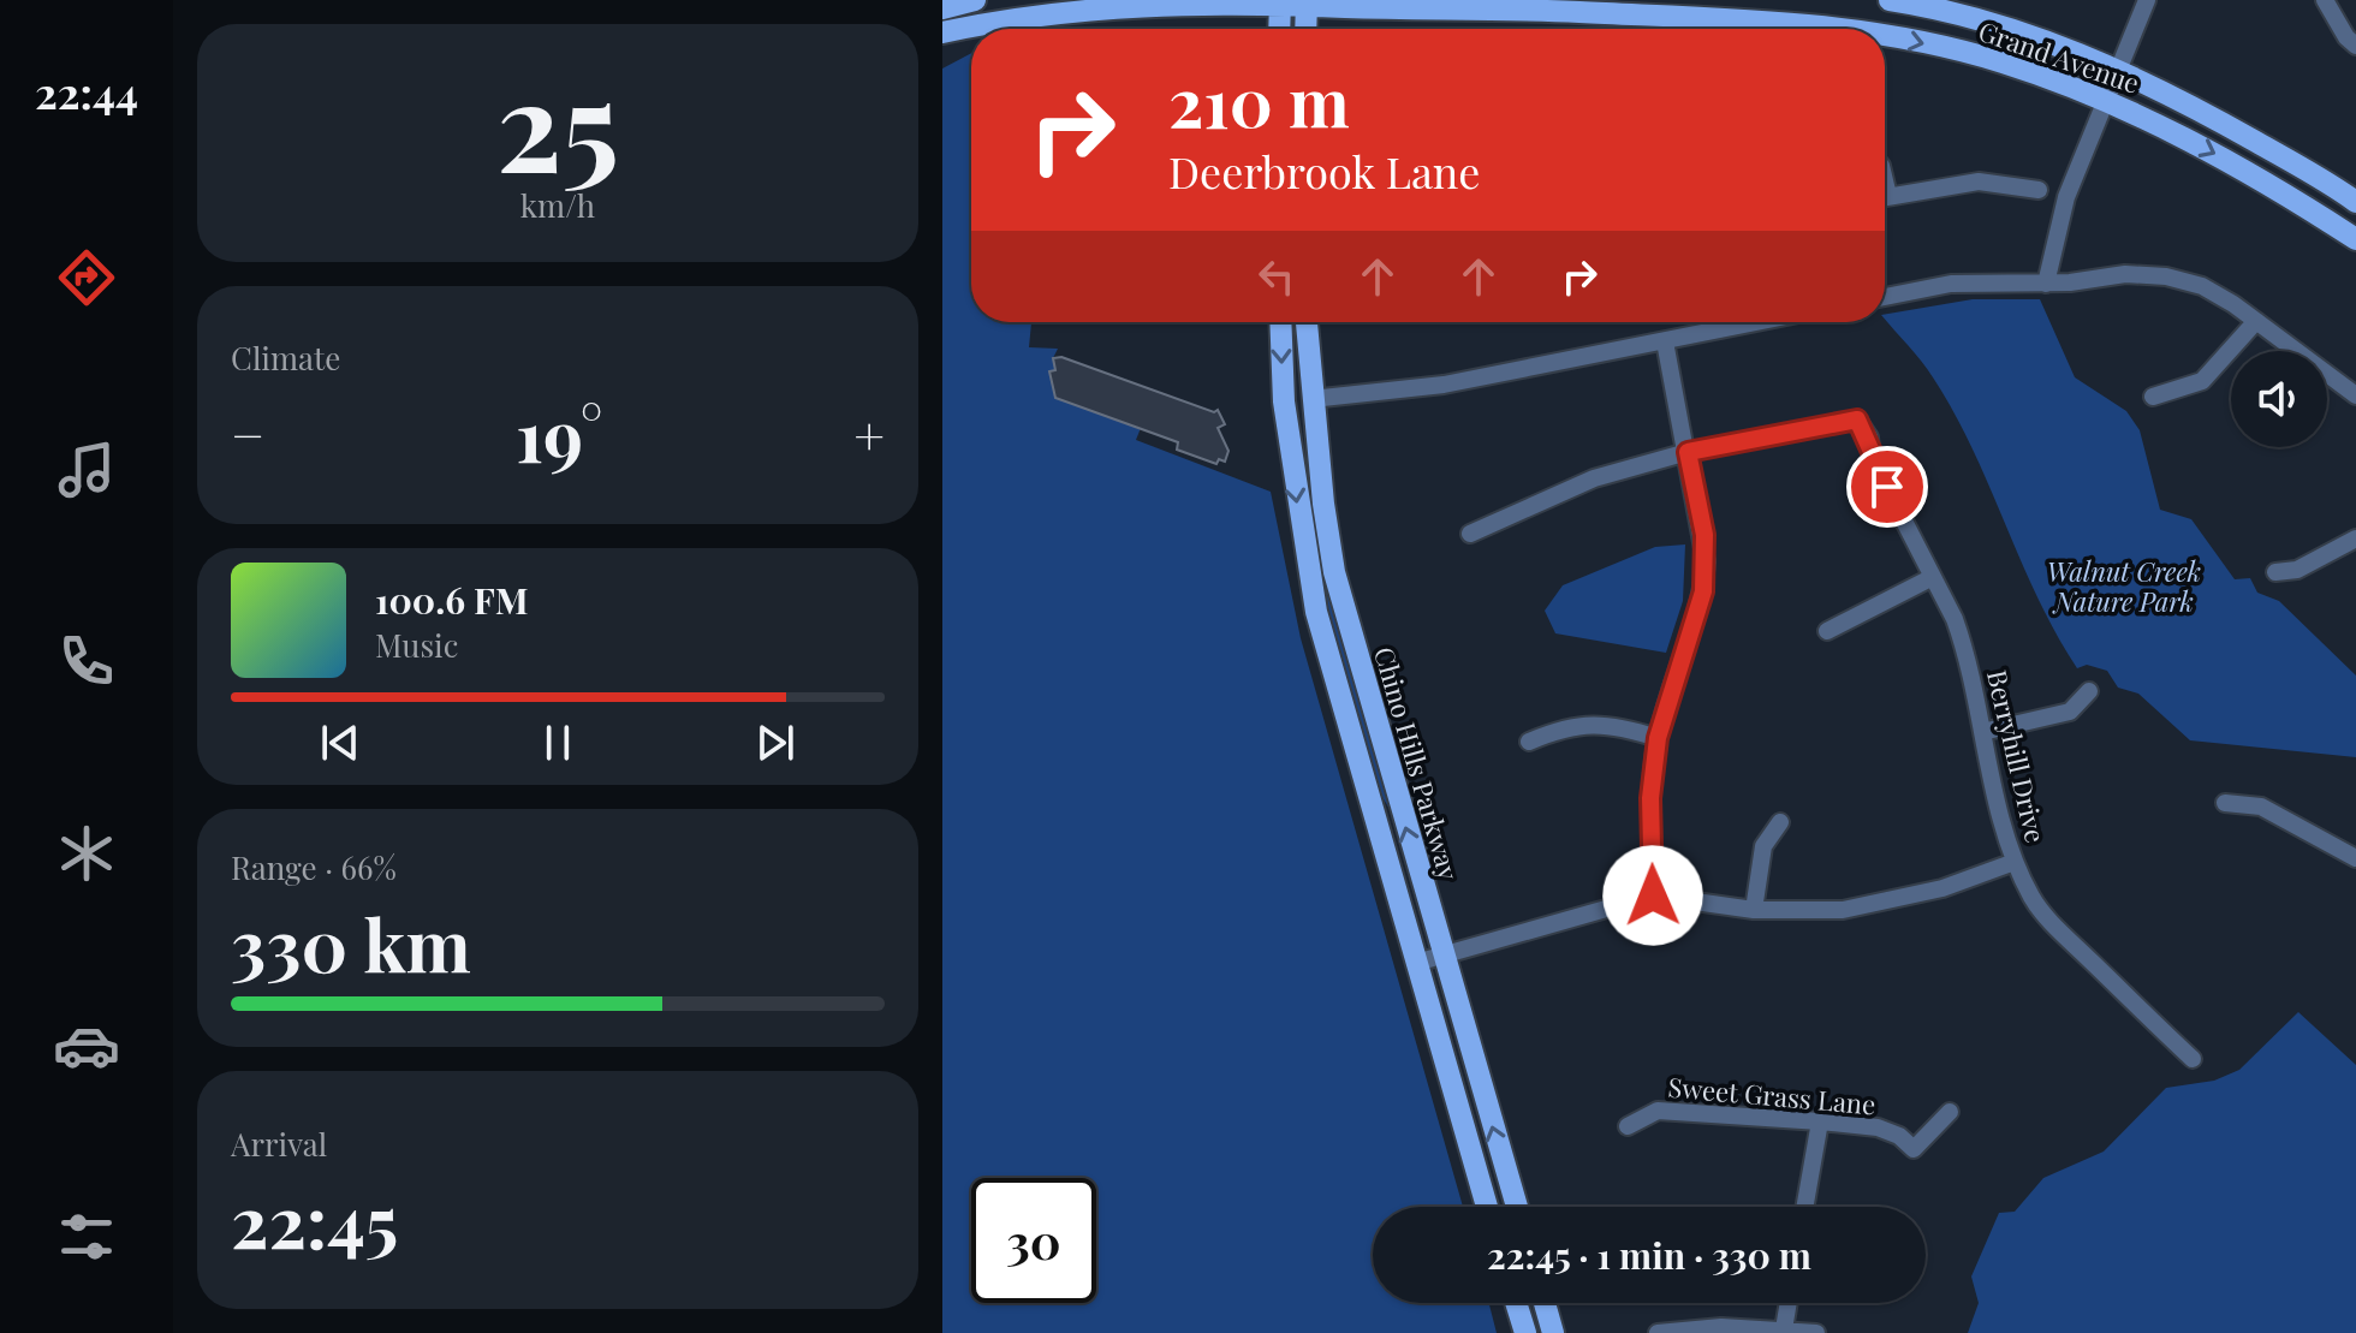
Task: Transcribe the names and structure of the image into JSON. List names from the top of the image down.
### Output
{
  "streets": {
    "main road": ["Grand Avenue", "Chino Hills Parkway"],
    "street": ["Berryhill Drive", "Sweet Grass Lane"]
  },
  "parks": ["Walnut Creek Nature Park"],
  "page": {
    "tabs": "22:44",
    "tile": [
      ["25", "km/h"],
      "Climate",
      ["Range · 66%", "330 km"],
      ["Arrival", "22:45"]
    ],
    "turn": ["210 m", "Deerbrook Lane"],
    "heat": ["−", "19°", "+"],
    "song": ["100.6 FM", "Music"],
    "limit": "30",
    "trip": "22:45 · 1 min · 330 m"
  }
}
